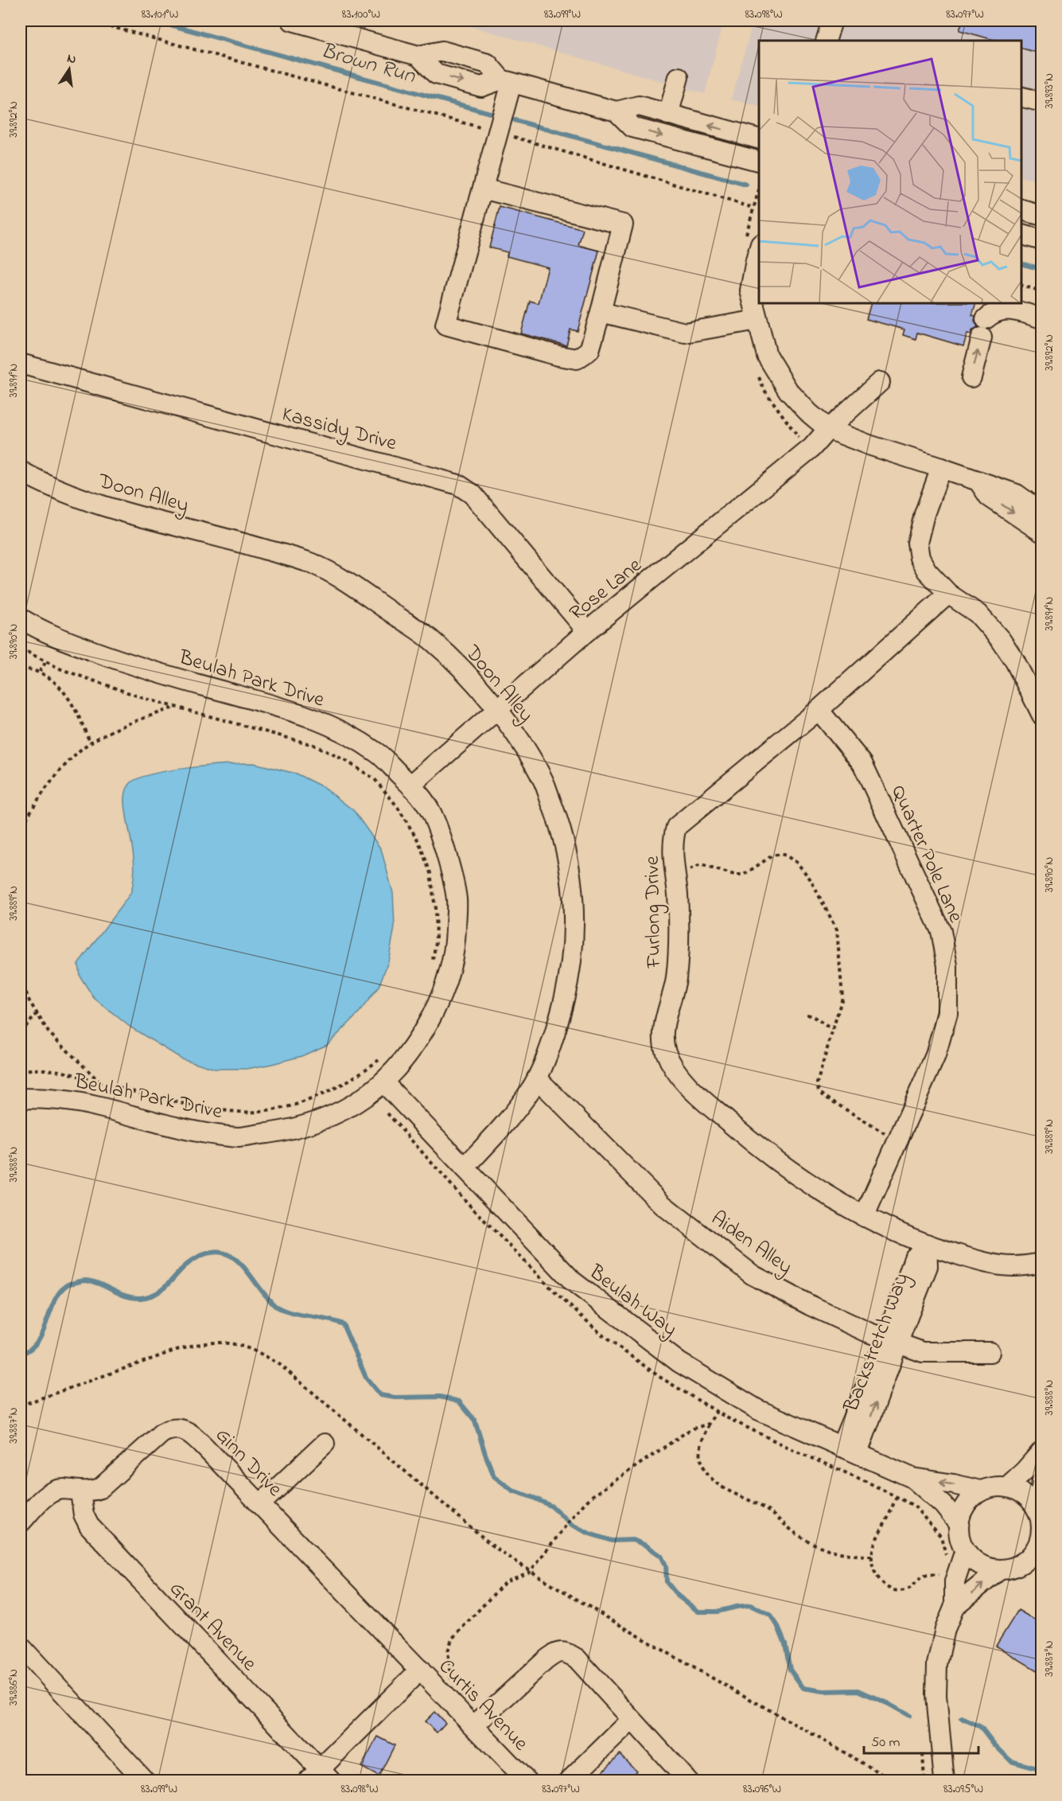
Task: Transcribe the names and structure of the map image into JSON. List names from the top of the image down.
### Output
{
  "streets": {
    "street": [
      "Kassidy Drive",
      "Doon Alley",
      "Rose Lane",
      "Beulah Park Drive",
      "Quarter Pole Lane",
      "Furlong Drive",
      "Aiden Alley",
      "Beulah Way",
      "Backstretch Way",
      "Ginn Drive",
      "Grant Avenue",
      "Curtis Avenue"
    ]
  },
  "crossings": [
    ["Kassidy Drive", "Rose Lane"],
    ["Doon Alley", "Rose Lane"],
    ["Doon Alley", "Aiden Alley"],
    ["Doon Alley", "Beulah Way"],
    ["Rose Lane", "Beulah Park Drive"],
    ["Beulah Park Drive", "Beulah Way"],
    ["Quarter Pole Lane", "Furlong Drive"],
    ["Furlong Drive", "Backstretch Way"],
    ["Aiden Alley", "Backstretch Way"],
    ["Beulah Way", "Backstretch Way"],
    ["Ginn Drive", "Grant Avenue"],
    ["Ginn Drive", "Curtis Avenue"],
    ["Grant Avenue", "Curtis Avenue"]
  ],
  "water": ["Brown Run"],
  "scale_bar": "50 m",
  "north": "top",
  "coordinates": [
    "83.101°W",
    "83.100°W",
    "83.099°W",
    "83.098°W",
    "83.097°W",
    "39.893°N",
    "39.892°N",
    "39.891°N",
    "39.890°N",
    "39.889°N",
    "39.888°N",
    "39.887°N",
    "39.886°N",
    "83.096°W",
    "83.095°W"
  ]
}
